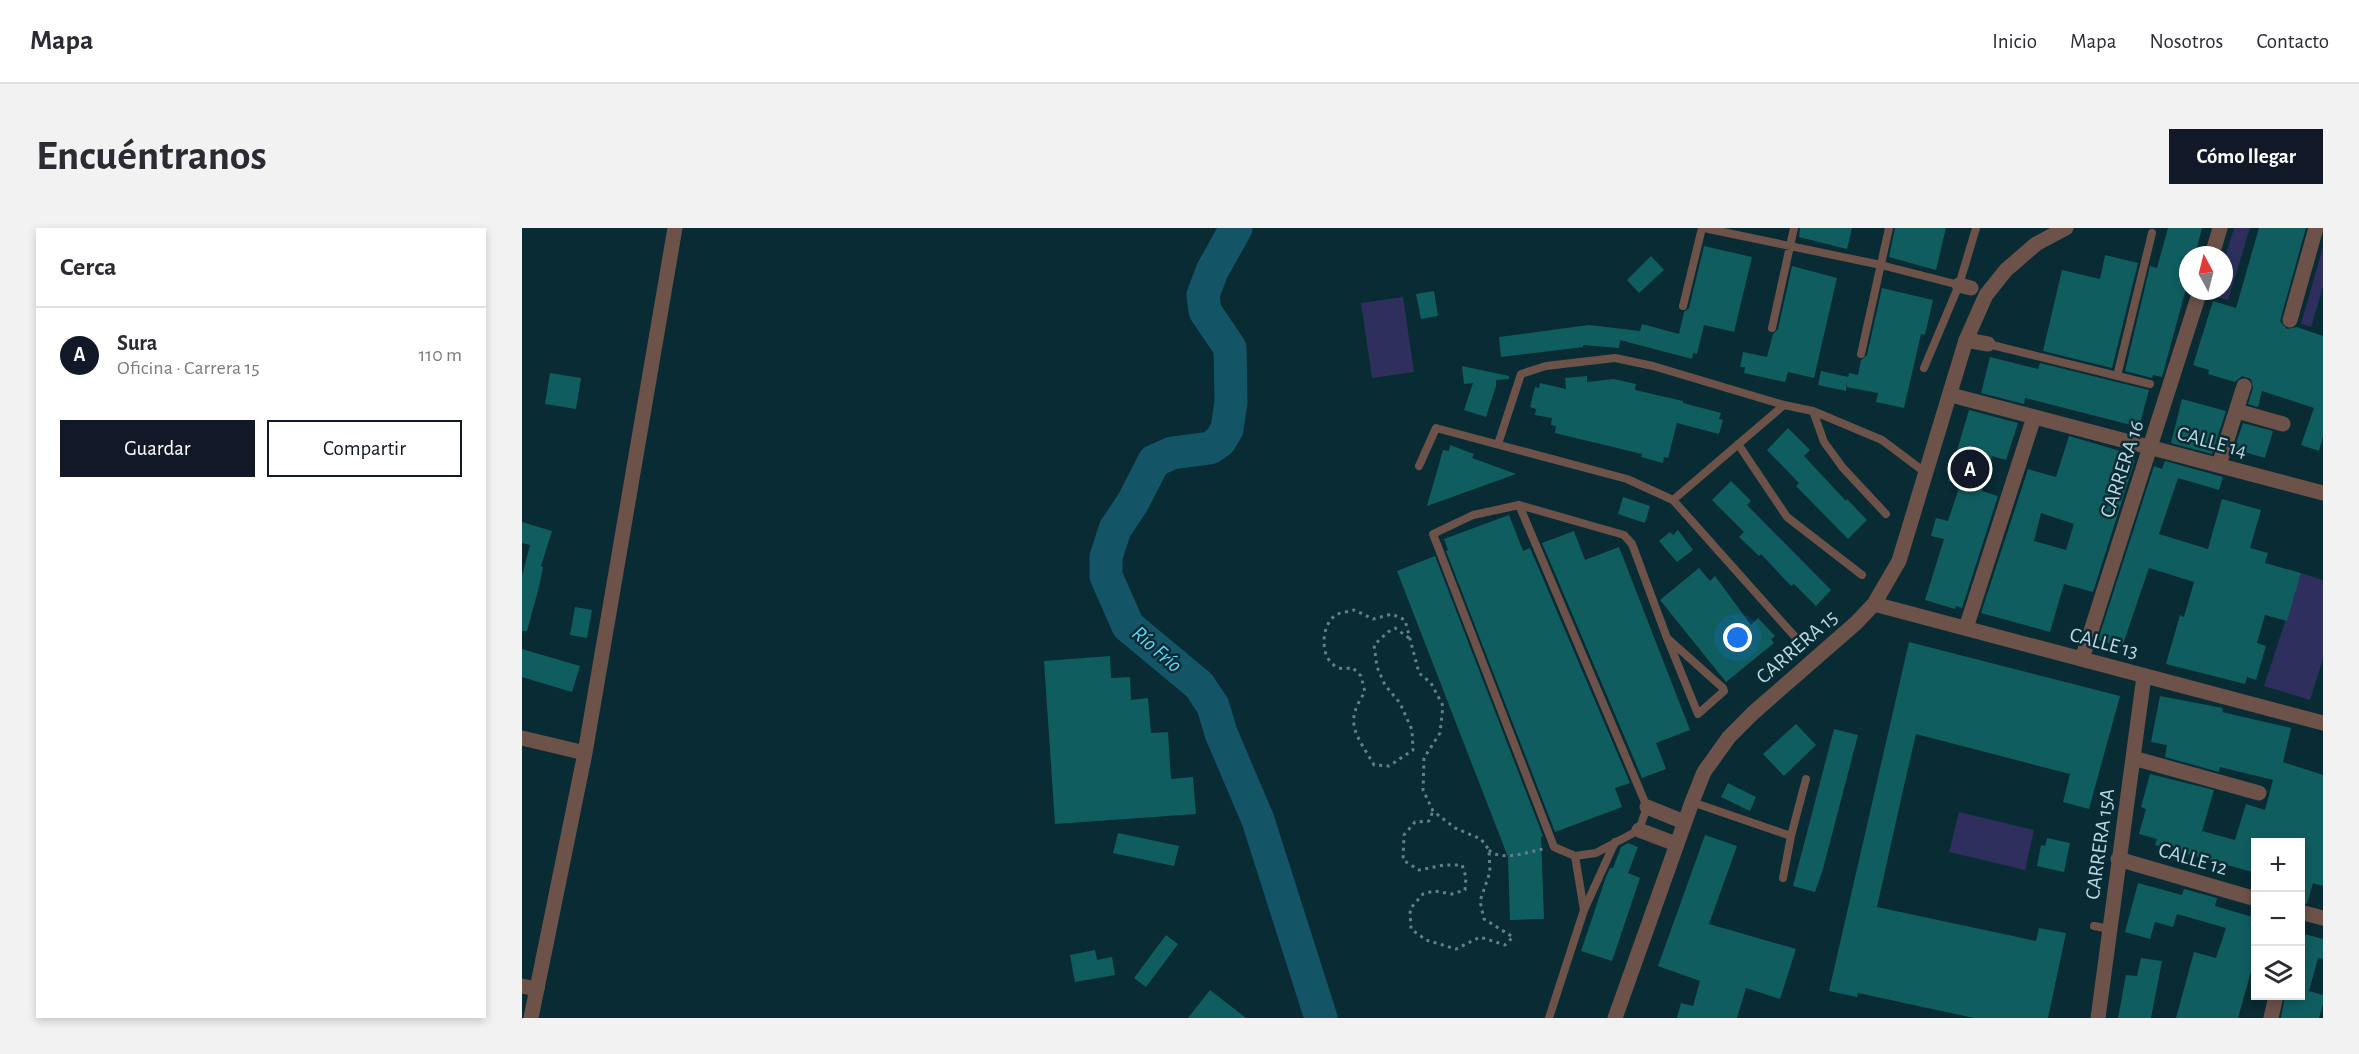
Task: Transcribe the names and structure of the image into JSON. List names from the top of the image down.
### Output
{
  "streets": {
    "street": [
      "CALLE 14",
      "CARRERA 16",
      "CALLE 13",
      "CARRERA 15",
      "CARRERA 15A",
      "CALLE 12"
    ]
  },
  "crossings": [
    ["CALLE 14", "CARRERA 16"],
    ["CALLE 14", "CARRERA 15"],
    ["CARRERA 16", "CALLE 13"],
    ["CALLE 13", "CARRERA 15"],
    ["CALLE 13", "CARRERA 15A"],
    ["CARRERA 15A", "CALLE 12"]
  ],
  "water": ["Río Frío"],
  "north": "top",
  "page": {
    "header": "Mapa",
    "nav": [
      "Inicio",
      "Mapa",
      "Nosotros",
      "Contacto"
    ],
    "buttons": [
      "Cómo llegar",
      ["Guardar", "Compartir"]
    ],
    "title": "Encuéntranos",
    "heading": "Cerca",
    "list": [
      {
        "mark": "A",
        "name": "Sura",
        "note": "Oficina · Carrera 15",
        "value": "110 m"
      }
    ],
    "pins": "A",
    "map_buttons": ["+", "−"]
  }
}
